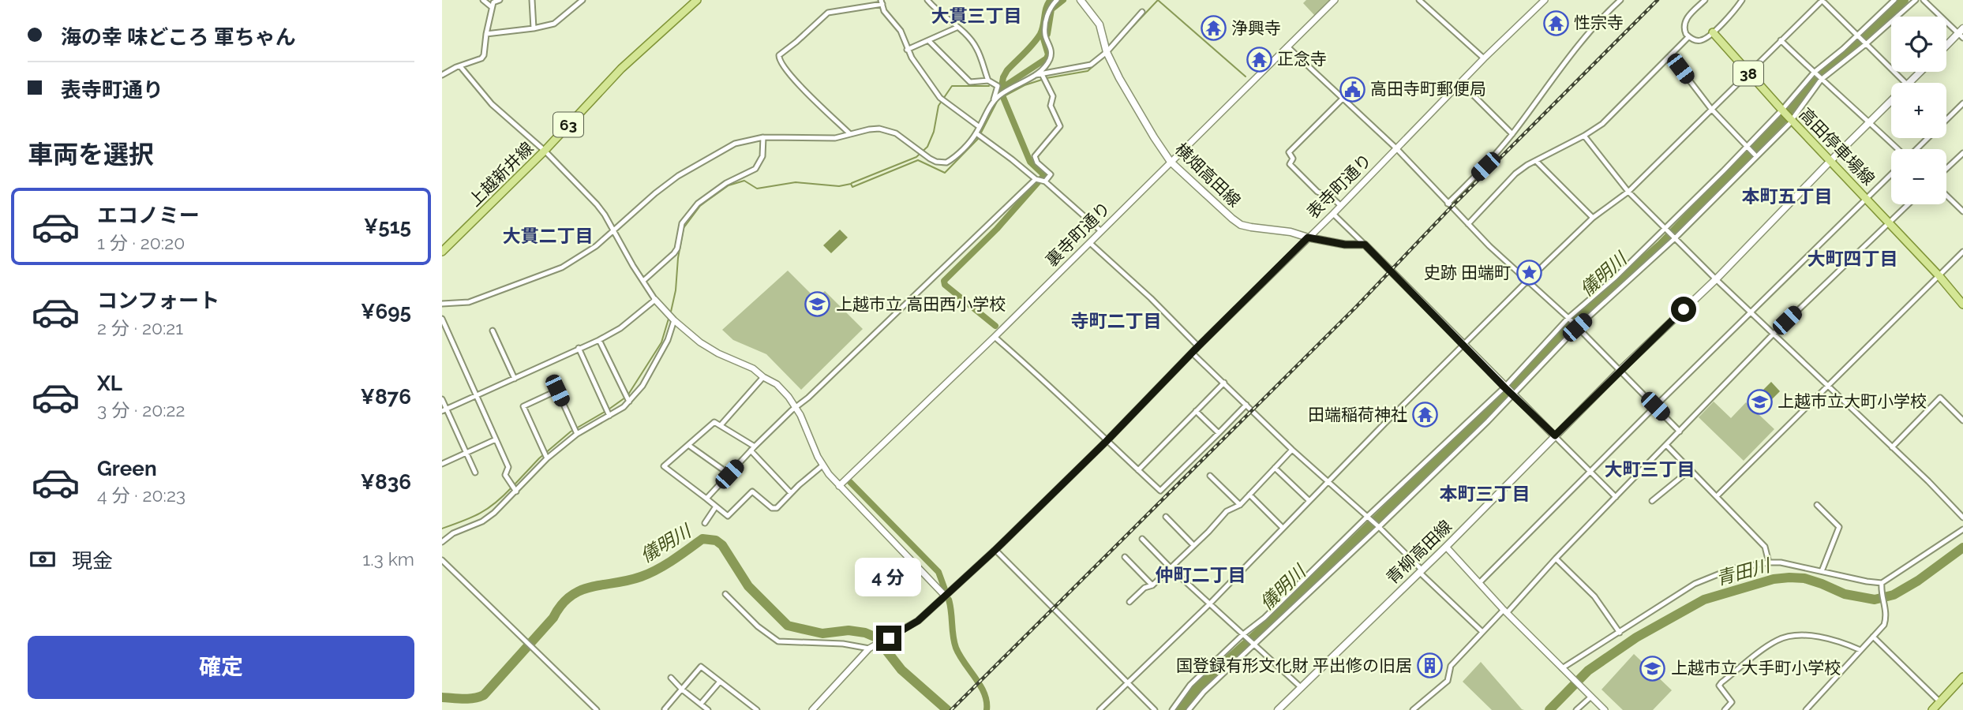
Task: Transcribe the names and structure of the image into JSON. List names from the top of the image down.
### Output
{
  "streets": {
    "main road": [
      "38",
      "63",
      "高田停車場線",
      "上越新井線",
      "横畑高田線",
      "青柳高田線"
    ],
    "street": ["表寺町通り", "裏寺町通り"]
  },
  "crossings": [
    ["高田停車場線", "青柳高田線"],
    ["横畑高田線", "表寺町通り"],
    ["横畑高田線", "裏寺町通り"]
  ],
  "districts": [
    "大貫三丁目",
    "本町五丁目",
    "大貫二丁目",
    "大町四丁目",
    "寺町二丁目",
    "大町三丁目",
    "本町三丁目",
    "仲町二丁目"
  ],
  "water": ["儀明川", "青田川"],
  "places": {
    "temple": [
      "性宗寺",
      "浄興寺",
      "正念寺",
      "田端稲荷神社"
    ],
    "public building": ["高田寺町郵便局"],
    "place": ["史跡 田端町"],
    "school or university": ["上越市立 高田西小学校", "上越市立大町小学校", "上越市立 大手町小学校"],
    "building": ["国登録有形文化財 平出修の旧居"]
  },
  "page": {
    "banner": ["海の幸 味どころ 軍ちゃん", "表寺町通り"],
    "map_buttons": ["+", "−"],
    "heading": "車両を選択",
    "list": [
      {
        "name": "エコノミー",
        "note": "1 分 · 20:20",
        "value": "¥515"
      },
      {
        "name": "コンフォート",
        "note": "2 分 · 20:21",
        "value": "¥695"
      },
      {
        "name": "XL",
        "note": "3 分 · 20:22",
        "value": "¥876"
      },
      {
        "name": "Green",
        "note": "4 分 · 20:23",
        "value": "¥836"
      }
    ],
    "pay": ["現金", "1.3 km"],
    "bubble": "4 分",
    "buttons": "確定"
  }
}
